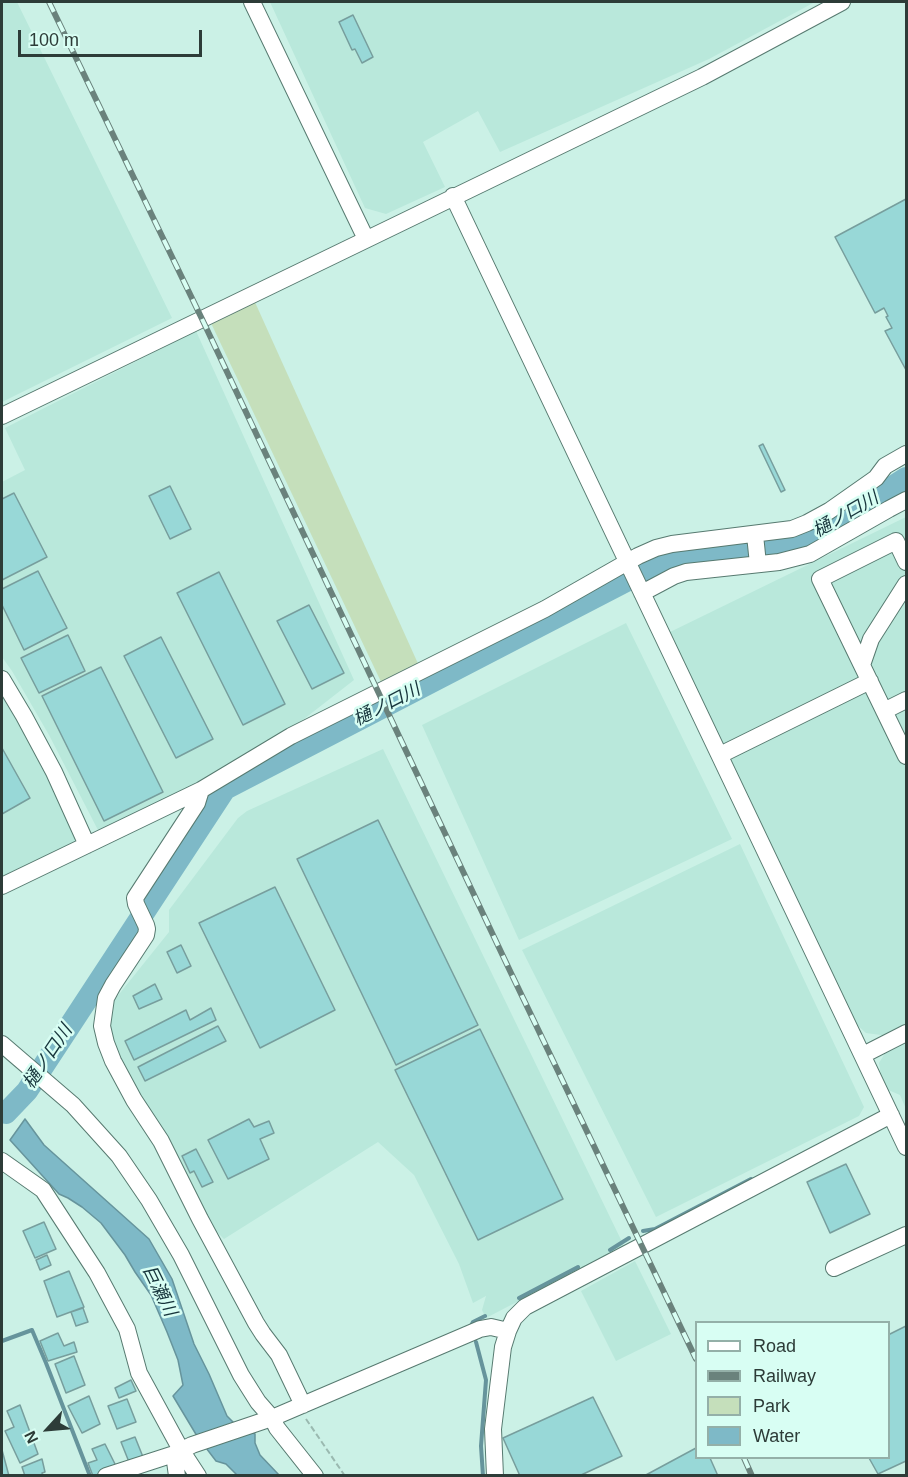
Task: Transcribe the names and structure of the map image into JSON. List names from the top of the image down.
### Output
{
  "water": ["樋ノ口川", "巨瀬川"],
  "legend": [
    "Road",
    "Railway",
    "Park",
    "Water"
  ],
  "scale_bar": "100 m",
  "north": "bottom left"
}
